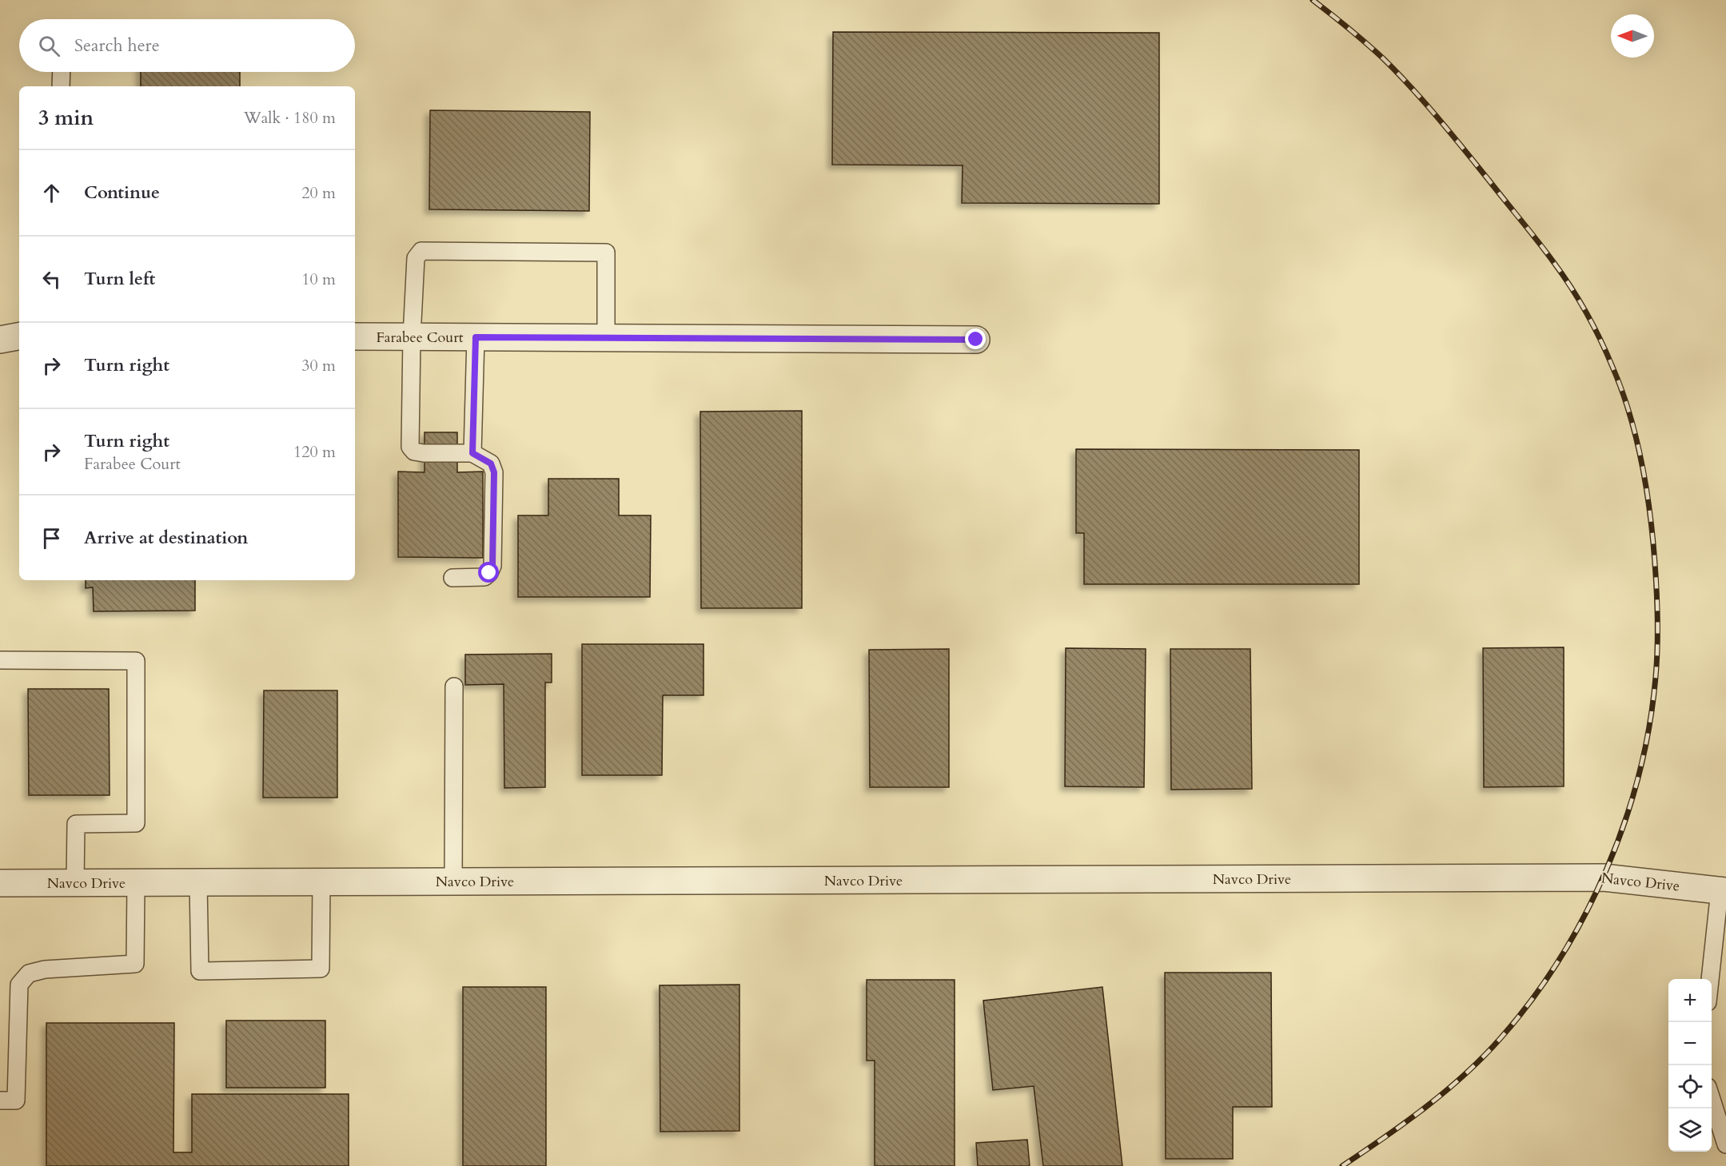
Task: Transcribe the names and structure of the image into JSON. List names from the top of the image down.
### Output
{
  "streets": {
    "street": ["Farabee Court", "Navco Drive"]
  },
  "north": "left",
  "page": {
    "search": "Search here",
    "heading": ["3 min", "Walk · 180 m"],
    "list": [
      ["Continue", "20 m"],
      ["Turn left", "10 m"],
      ["Turn right", "30 m"],
      ["Turn right", "Farabee Court", "120 m"],
      "Arrive at destination"
    ],
    "map_buttons": ["+", "−"]
  }
}
